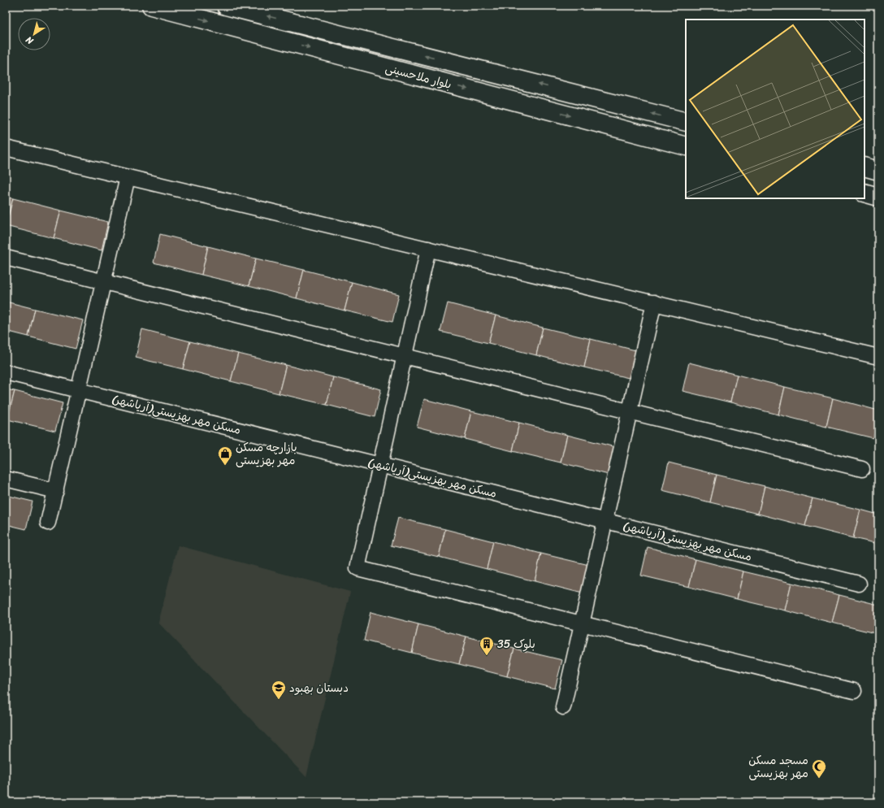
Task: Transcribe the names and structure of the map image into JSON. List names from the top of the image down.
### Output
{
  "streets": {
    "street": ["بلوار ملاحسینی", "مسکن مهر بهزیستی(آریاشهر)"]
  },
  "places": {
    "shop": ["بازارچه مسکن مهر بهزیستی"],
    "building": ["بلوک 35"],
    "school or university": ["دبستان بهبود"],
    "mosque": ["مسجد مسکن مهر بهزیستی"]
  },
  "north": "bottom left"
}
